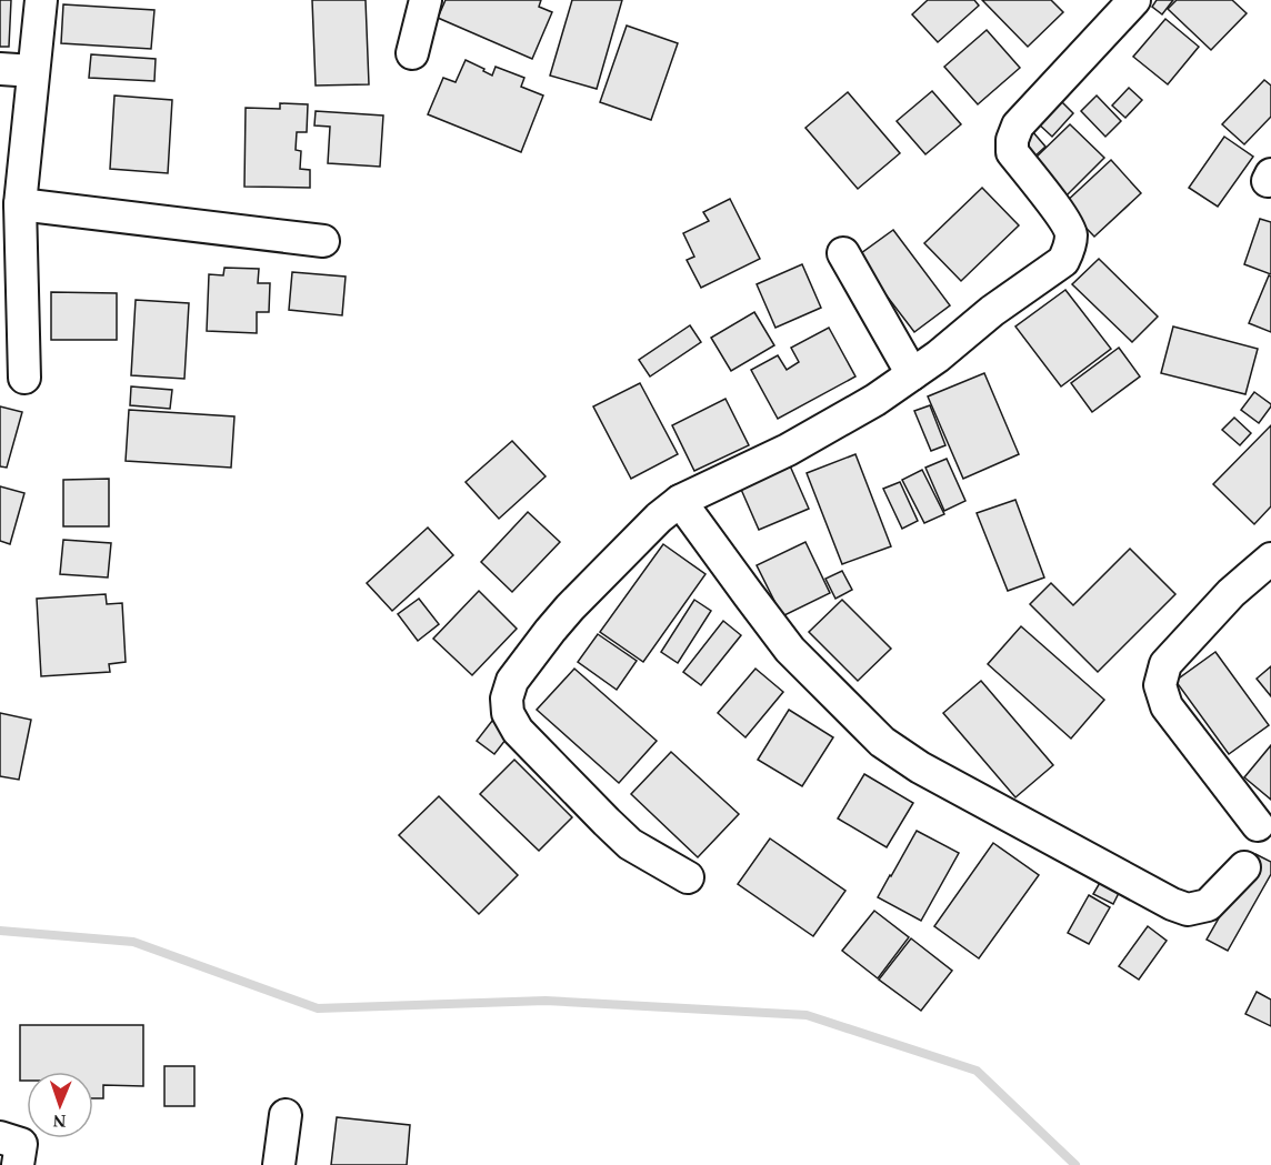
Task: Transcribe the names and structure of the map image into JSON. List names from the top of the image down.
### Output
{
  "north": "bottom"
}
